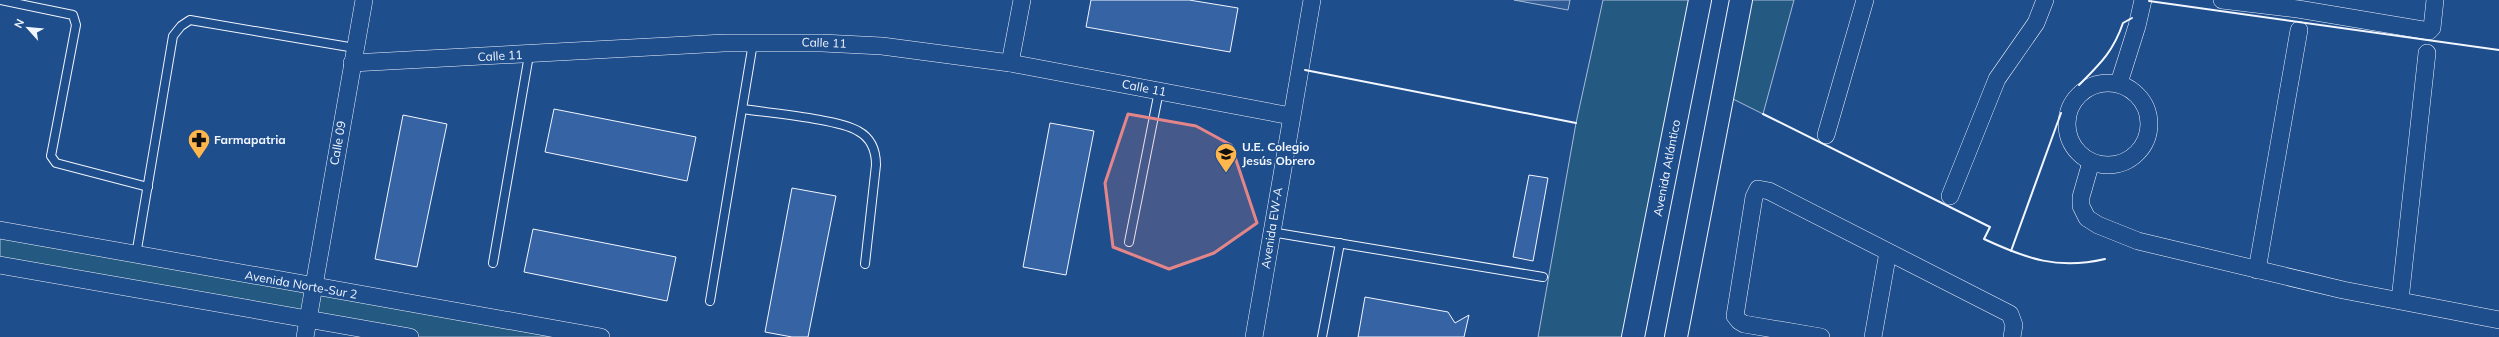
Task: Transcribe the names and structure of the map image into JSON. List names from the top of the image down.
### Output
{
  "streets": {
    "main road": ["Avenida Atlántico"],
    "street": [
      "Calle 11",
      "Calle 09",
      "Avenida EW-A",
      "Avenida Norte-Sur 2"
    ]
  },
  "crossings": [
    ["Calle 11", "Calle 09"],
    ["Calle 11", "Avenida EW-A"],
    ["Calle 09", "Avenida Norte-Sur 2"]
  ],
  "places": {
    "pharmacy": ["Farmapatria"],
    "school or university": ["U.E. Colegio Jesús Obrero"]
  },
  "north": "top left"
}
